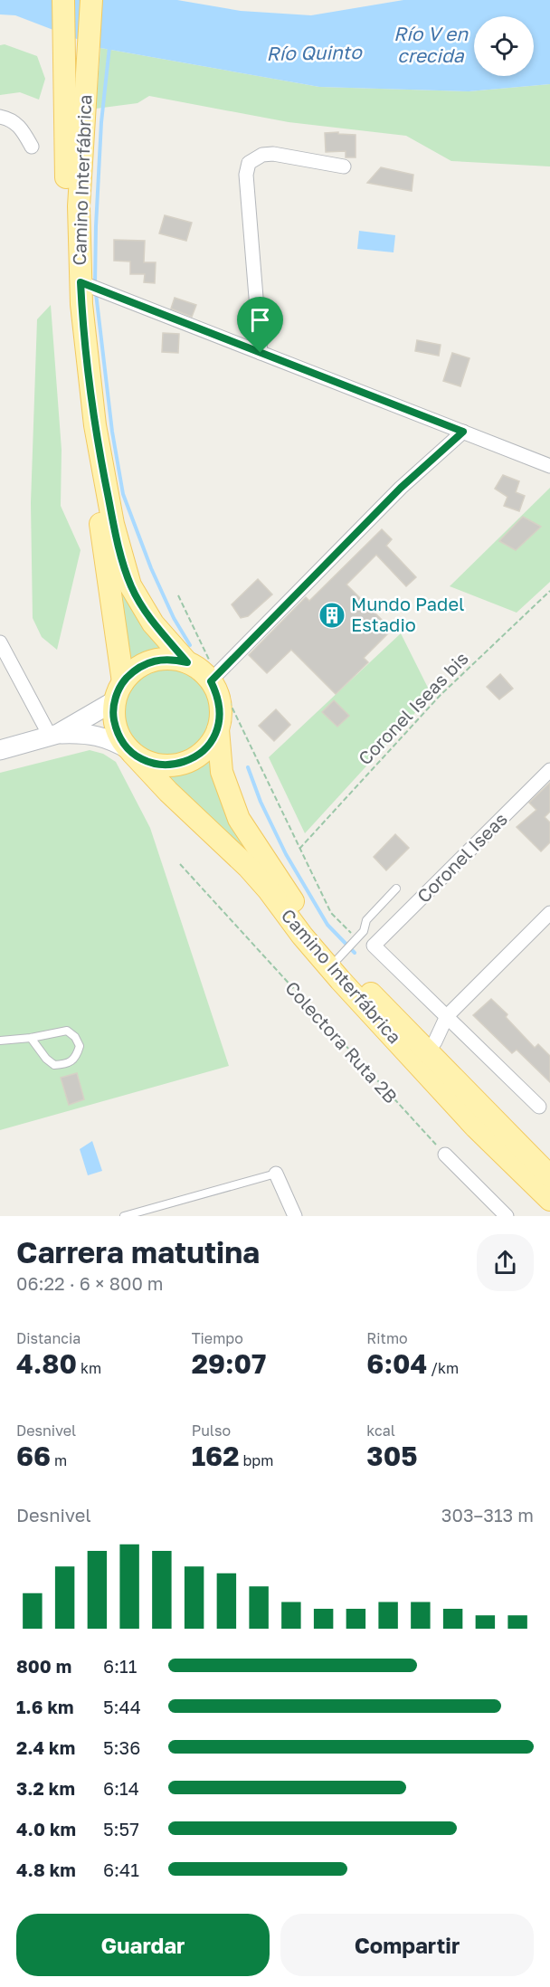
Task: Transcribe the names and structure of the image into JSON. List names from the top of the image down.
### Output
{
  "streets": {
    "main road": ["Camino Interfábrica"],
    "street": ["Coronel Iseas"],
    "path": ["Coronel Iseas bis", "Colectora Ruta 2B"]
  },
  "water": ["Río V en crecida", "Río Quinto"],
  "places": {
    "building": ["Mundo Padel Estadio"]
  },
  "page": {
    "heading": ["Carrera matutina", "06:22 · 6 × 800 m"],
    "stats": [
      ["Distancia", "4.80 km"],
      ["Tiempo", "29:07"],
      ["Ritmo", "6:04 /km"],
      ["Desnivel", "66 m"],
      ["Pulso", "162 bpm"],
      ["kcal", "305"]
    ],
    "chart": ["Desnivel", "303–313 m"],
    "list": [
      {
        "name": "800 m",
        "note": "6:11"
      },
      {
        "name": "1.6 km",
        "note": "5:44"
      },
      {
        "name": "2.4 km",
        "note": "5:36"
      },
      {
        "name": "3.2 km",
        "note": "6:14"
      },
      {
        "name": "4.0 km",
        "note": "5:57"
      },
      {
        "name": "4.8 km",
        "note": "6:41"
      }
    ],
    "buttons": ["Guardar", "Compartir"]
  }
}
